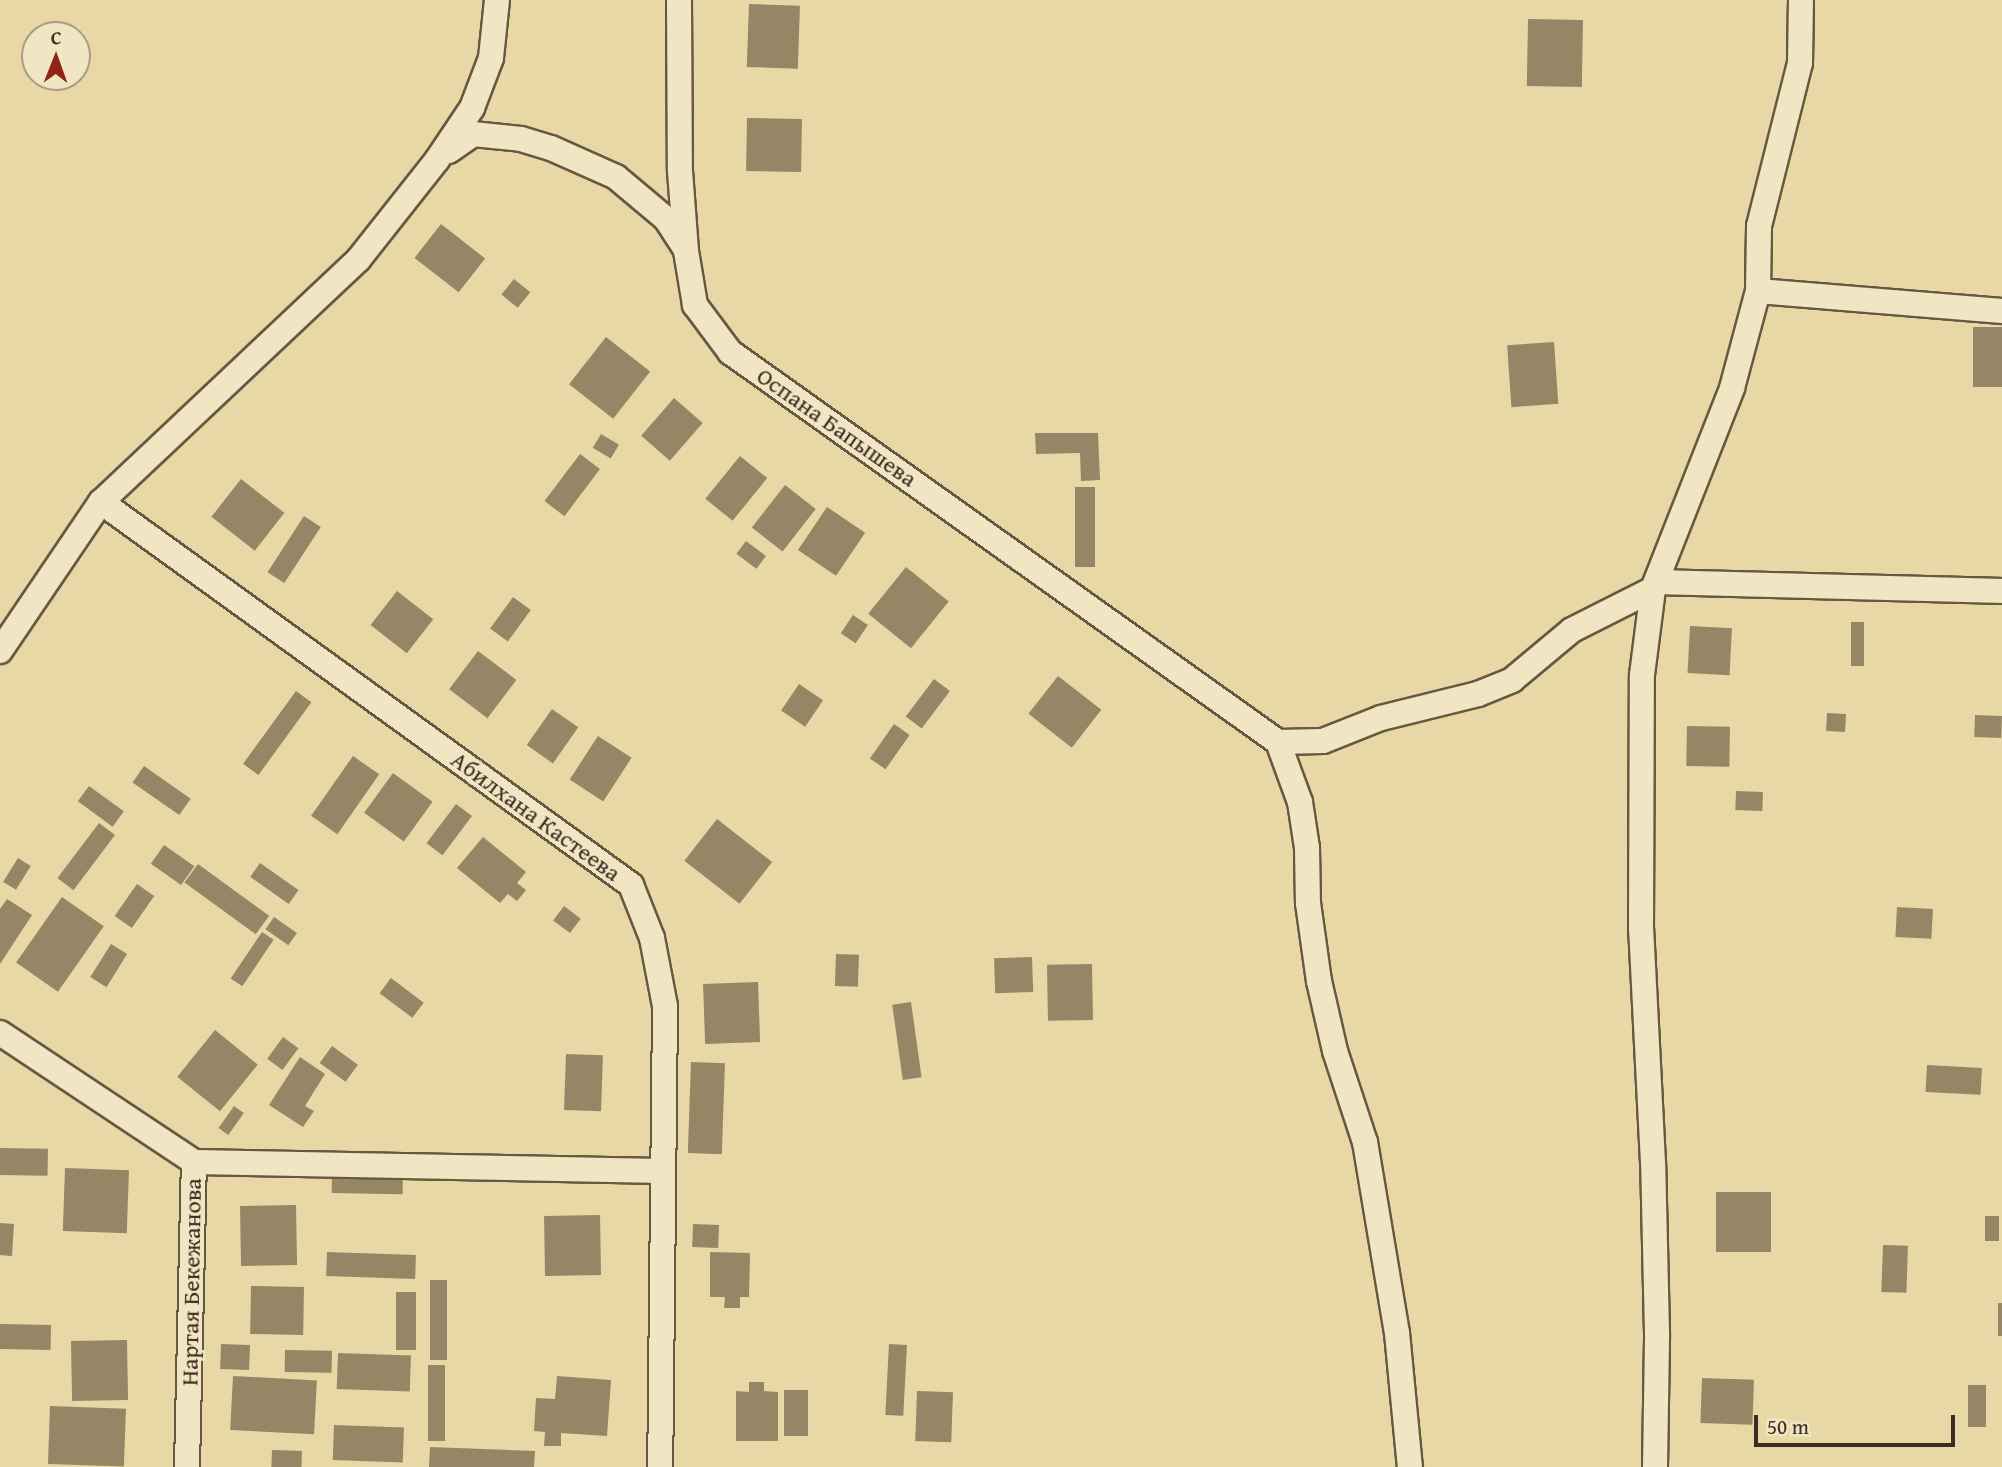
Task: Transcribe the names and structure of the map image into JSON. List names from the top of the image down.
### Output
{
  "streets": {
    "street": ["Оспана Бапышева", "Абилхана Кастеева", "Нартая Бекежанова"]
  },
  "scale_bar": "50 m",
  "north": "top"
}
